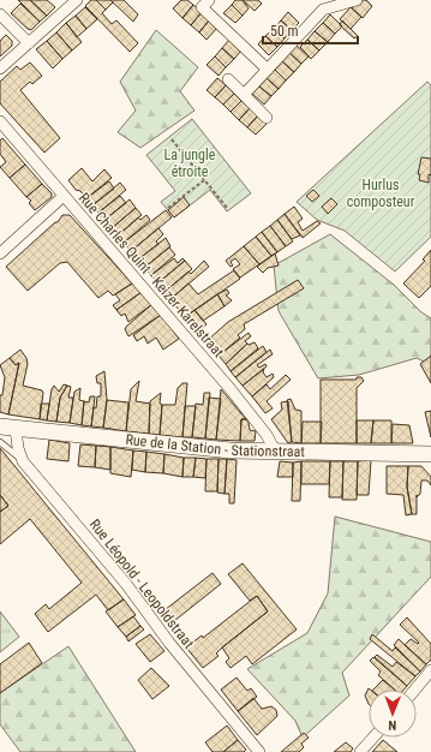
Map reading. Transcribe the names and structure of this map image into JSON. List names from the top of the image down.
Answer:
{
  "streets": {
    "street": ["Rue Charles Quint - Keizer Karelstraat", "Rue de la Station - Stationstraat", "Rue Léopold - Leopoldstraat"]
  },
  "crossings": [
    ["Rue Charles Quint - Keizer Karelstraat", "Rue de la Station - Stationstraat"],
    ["Rue de la Station - Stationstraat", "Rue Léopold - Leopoldstraat"]
  ],
  "parks": ["La jungle étroite", "Hurlus composteur"],
  "scale_bar": "50 m",
  "north": "bottom"
}
